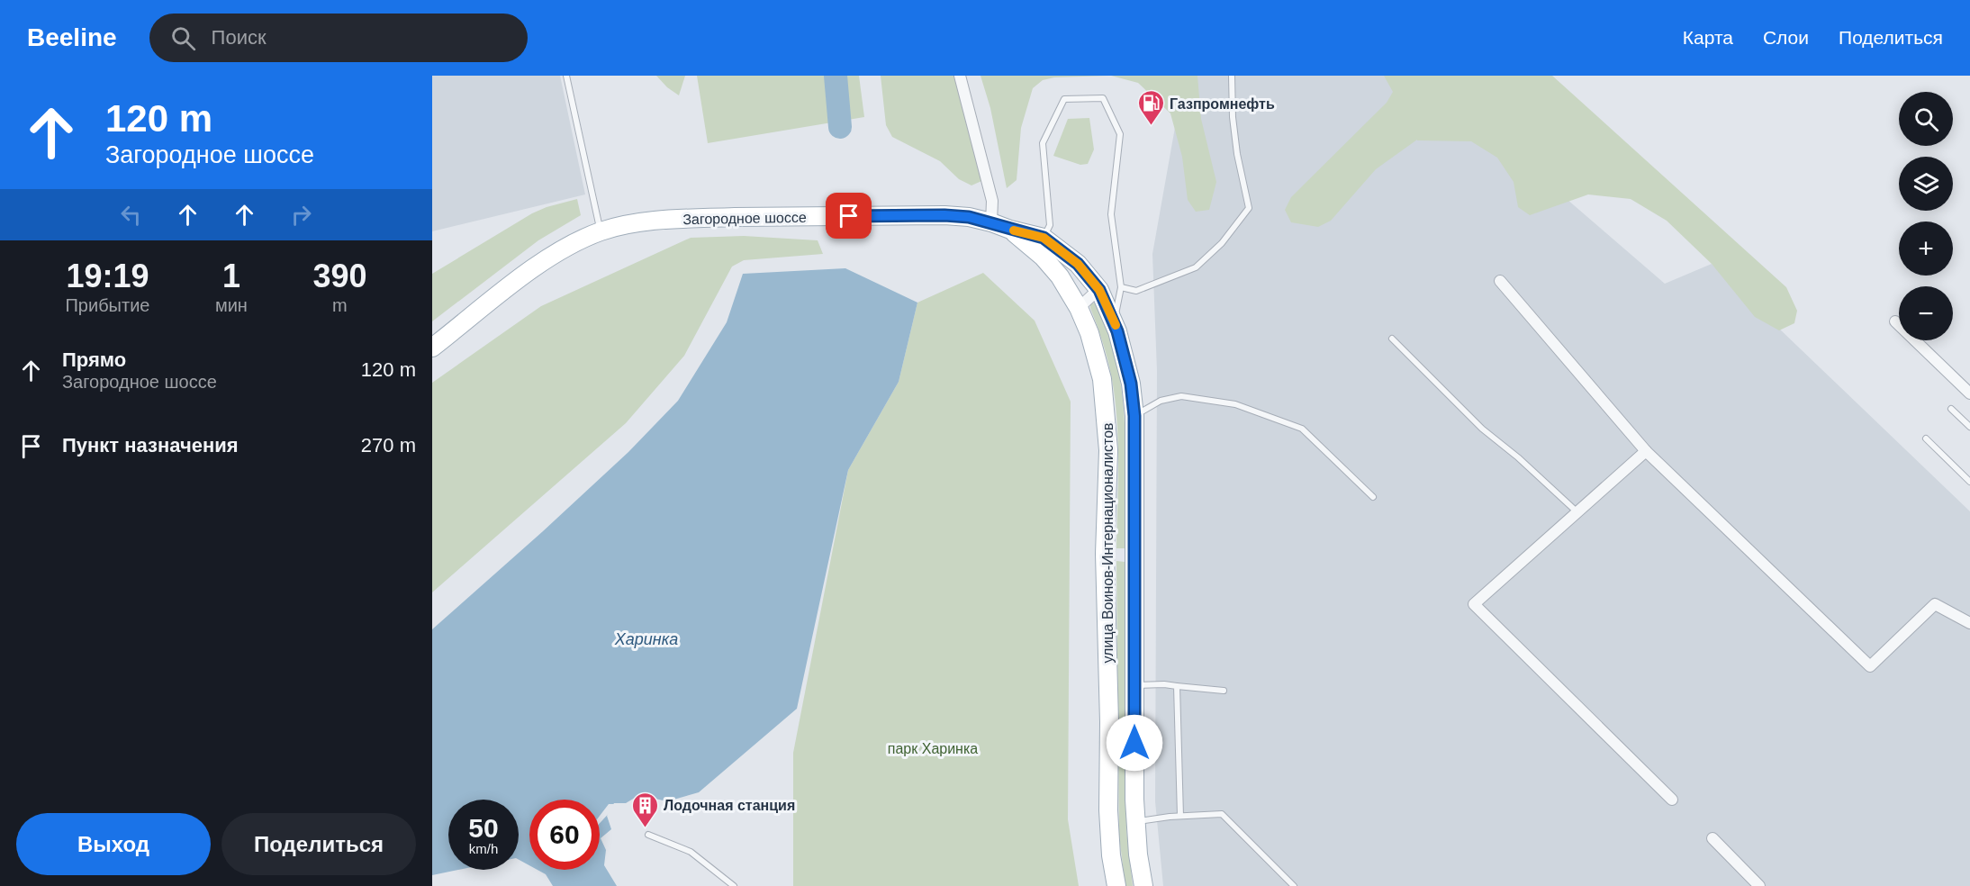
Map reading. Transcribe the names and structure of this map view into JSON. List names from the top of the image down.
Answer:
{
  "streets": {
    "main road": ["Загородное шоссе", "улица Воинов-Интернационалистов"]
  },
  "crossings": [
    ["Загородное шоссе", "улица Воинов-Интернационалистов"]
  ],
  "water": ["Харинка"],
  "parks": ["парк Харинка"],
  "places": {
    "fuel station": ["Газпромнефть"],
    "building": ["Лодочная станция"]
  },
  "page": {
    "header": "Beeline",
    "search": "Поиск",
    "nav": ["Карта", "Слои", "Поделиться"],
    "turn": ["120 m", "Загородное шоссе"],
    "map_buttons": ["+", "−"],
    "eta": [
      "19:19",
      "Прибытие",
      "1",
      "мин",
      "390",
      "m"
    ],
    "list": [
      {
        "name": "Прямо",
        "note": "Загородное шоссе",
        "value": "120 m"
      },
      {
        "name": "Пункт назначения",
        "value": "270 m"
      }
    ],
    "speed": "50 km/h",
    "limit": "60",
    "buttons": ["Выход", "Поделиться"]
  }
}
